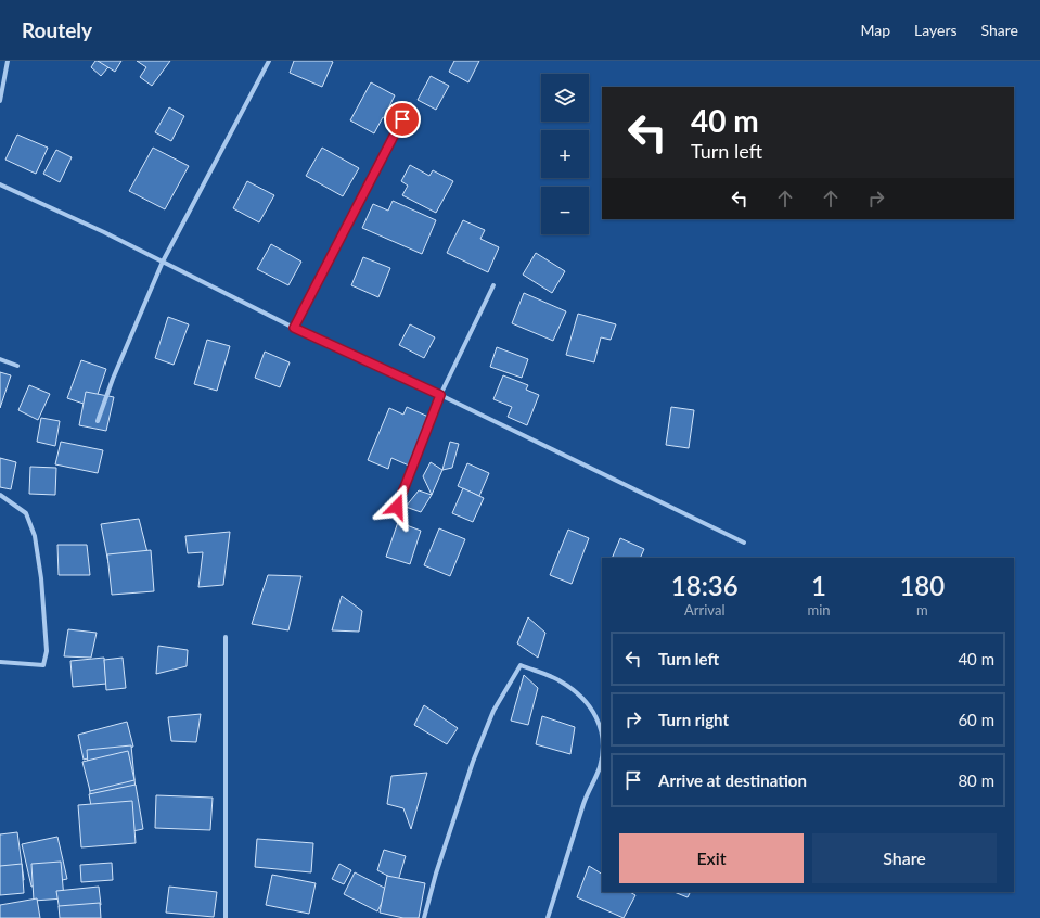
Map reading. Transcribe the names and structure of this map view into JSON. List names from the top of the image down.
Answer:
{
  "page": {
    "header": "Routely",
    "nav": ["Map", "Layers", "Share"],
    "map_buttons": ["+", "−"],
    "turn": ["40 m", "Turn left"],
    "eta": [
      "18:36",
      "Arrival",
      "1",
      "min",
      "180",
      "m"
    ],
    "list": [
      {
        "name": "Turn left",
        "value": "40 m"
      },
      {
        "name": "Turn right",
        "value": "60 m"
      },
      {
        "name": "Arrive at destination",
        "value": "80 m"
      }
    ],
    "buttons": ["Exit", "Share"]
  }
}
